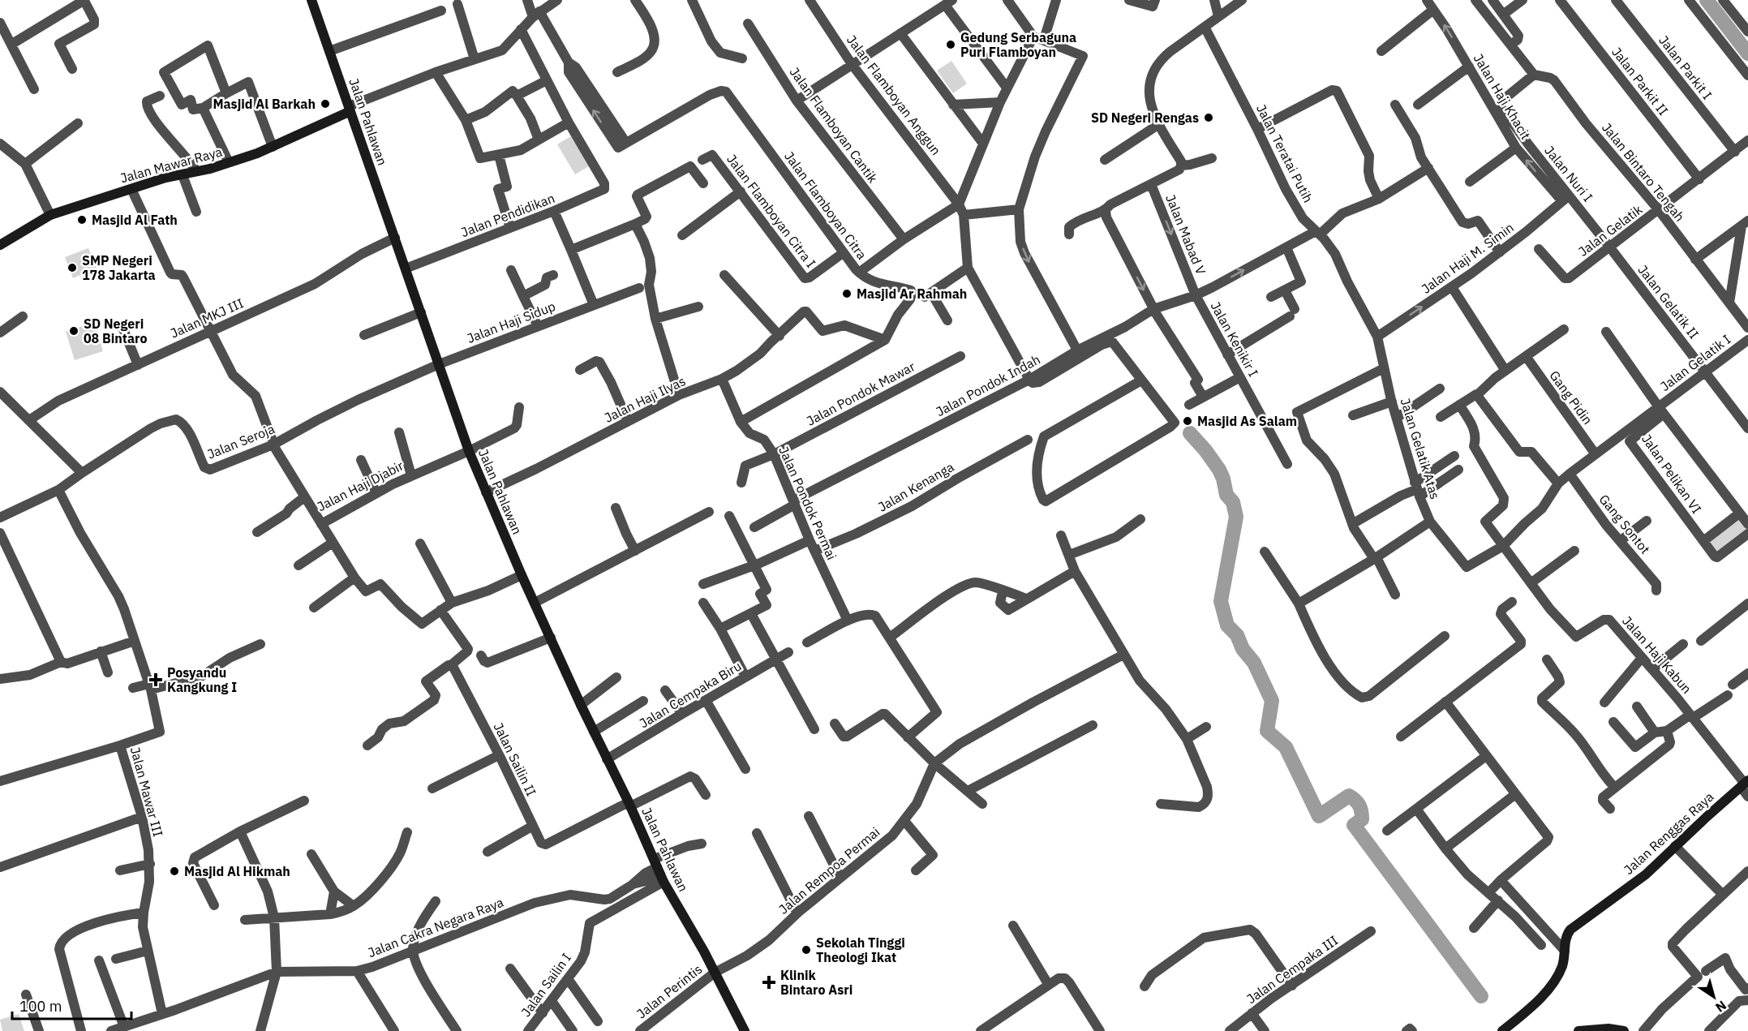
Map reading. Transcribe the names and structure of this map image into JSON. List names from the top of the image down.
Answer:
{
  "streets": {
    "main road": ["Jalan Pahlawan", "Jalan Mawar Raya", "Jalan Renggas Raya"],
    "street": [
      "Jalan Parkit I",
      "Jalan Parkit II",
      "Jalan Flamboyan Anggun",
      "Jalan Haji Khacit",
      "Jalan Flamboyan Cantik",
      "Jalan Teratai Putih",
      "Jalan Bintaro Tengah",
      "Jalan Nuri I",
      "Jalan Flamboyan Citra",
      "Jalan Flamboyan Citra I",
      "Jalan Pendidikan",
      "Jalan Gelatik",
      "Jalan Mabad V",
      "Jalan Haji M. Simin",
      "Jalan Gelatik II",
      "Jalan MKJ III",
      "Jalan Haji Sidup",
      "Jalan Kenikir I",
      "Jalan Gelatik I",
      "Jalan Pondok Indah",
      "Jalan Pondok Mawar",
      "Gang Pidin",
      "Jalan Haji Ilyas",
      "Jalan Seroja",
      "Jalan Gelatik Atas",
      "Jalan Pelikan VI",
      "Jalan Haji Djabir",
      "Jalan Kenanga",
      "Jalan Pondok Permai",
      "Gang Sontot",
      "Jalan Haji Kabun",
      "Jalan Cempaka Biru",
      "Jalan Sailin II",
      "Jalan Mawar III",
      "Jalan Rempoa Permai",
      "Jalan Cakra Negara Raya",
      "Jalan Cempaka III",
      "Jalan Sailin I",
      "Jalan Perintis"
    ]
  },
  "crossings": [
    ["Jalan Parkit I", "Jalan Gelatik"],
    ["Jalan Parkit II", "Jalan Gelatik"],
    ["Jalan Flamboyan Anggun", "Jalan Flamboyan Citra"],
    ["Jalan Haji Khacit", "Jalan Nuri I"],
    ["Jalan Haji Khacit", "Jalan Haji M. Simin"],
    ["Jalan Pahlawan", "Jalan Mawar Raya"],
    ["Jalan Pahlawan", "Jalan Pendidikan"],
    ["Jalan Pahlawan", "Jalan MKJ III"],
    ["Jalan Pahlawan", "Jalan Haji Sidup"],
    ["Jalan Pahlawan", "Jalan Haji Ilyas"],
    ["Jalan Pahlawan", "Jalan Seroja"],
    ["Jalan Pahlawan", "Jalan Haji Djabir"],
    ["Jalan Pahlawan", "Jalan Cempaka Biru"],
    ["Jalan Pahlawan", "Jalan Sailin II"],
    ["Jalan Pahlawan", "Jalan Rempoa Permai"],
    ["Jalan Pahlawan", "Jalan Cakra Negara Raya"],
    ["Jalan Pahlawan", "Jalan Sailin I"],
    ["Jalan Pahlawan", "Jalan Perintis"],
    ["Jalan Flamboyan Cantik", "Jalan Flamboyan Citra"],
    ["Jalan Teratai Putih", "Jalan Haji M. Simin"],
    ["Jalan Teratai Putih", "Jalan Kenikir I"],
    ["Jalan Teratai Putih", "Jalan Gelatik Atas"],
    ["Jalan Mawar Raya", "Jalan Haji Djabir"],
    ["Jalan Bintaro Tengah", "Jalan Nuri I"],
    ["Jalan Bintaro Tengah", "Jalan Gelatik"],
    ["Jalan Nuri I", "Jalan Gelatik"],
    ["Jalan Nuri I", "Jalan Haji M. Simin"],
    ["Jalan Nuri I", "Jalan Gelatik II"],
    ["Jalan Flamboyan Citra", "Jalan Flamboyan Citra I"],
    ["Jalan Gelatik", "Jalan Gelatik II"],
    ["Jalan Mabad V", "Jalan Kenikir I"],
    ["Jalan Haji M. Simin", "Jalan Gelatik Atas"],
    ["Jalan Gelatik II", "Jalan Gelatik I"],
    ["Jalan MKJ III", "Jalan Haji Djabir"],
    ["Jalan Haji Sidup", "Jalan Seroja"],
    ["Jalan Gelatik I", "Jalan Gelatik Atas"],
    ["Jalan Gelatik I", "Jalan Pelikan VI"],
    ["Jalan Pondok Indah", "Jalan Pondok Permai"],
    ["Jalan Pondok Mawar", "Jalan Pondok Permai"],
    ["Gang Pidin", "Jalan Gelatik Atas"],
    ["Jalan Haji Ilyas", "Jalan Pondok Permai"],
    ["Jalan Seroja", "Jalan Haji Djabir"],
    ["Jalan Gelatik Atas", "Jalan Pelikan VI"],
    ["Jalan Gelatik Atas", "Gang Sontot"],
    ["Jalan Gelatik Atas", "Jalan Haji Kabun"],
    ["Jalan Kenanga", "Jalan Pondok Permai"],
    ["Jalan Haji Kabun", "Jalan Renggas Raya"],
    ["Jalan Mawar III", "Jalan Cakra Negara Raya"],
    ["Jalan Rempoa Permai", "Jalan Perintis"],
    ["Jalan Cakra Negara Raya", "Jalan Sailin I"]
  ],
  "one_way": ["Jalan Haji M. Simin"],
  "places": {
    "other": [
      "Gedung Serbaguna Puri Flamboyan",
      "Masjid Al Barkah",
      "SD Negeri Rengas",
      "Masjid Al Fath",
      "SMP Negeri 178 Jakarta",
      "Masjid Ar Rahmah",
      "SD Negeri 08 Bintaro",
      "Masjid As Salam",
      "Masjid Al Hikmah",
      "Sekolah Tinggi Theologi Ikat"
    ],
    "health": ["Posyandu Kangkung I", "Klinik Bintaro Asri"]
  },
  "scale_bar": "100 m",
  "north": "bottom right"
}
